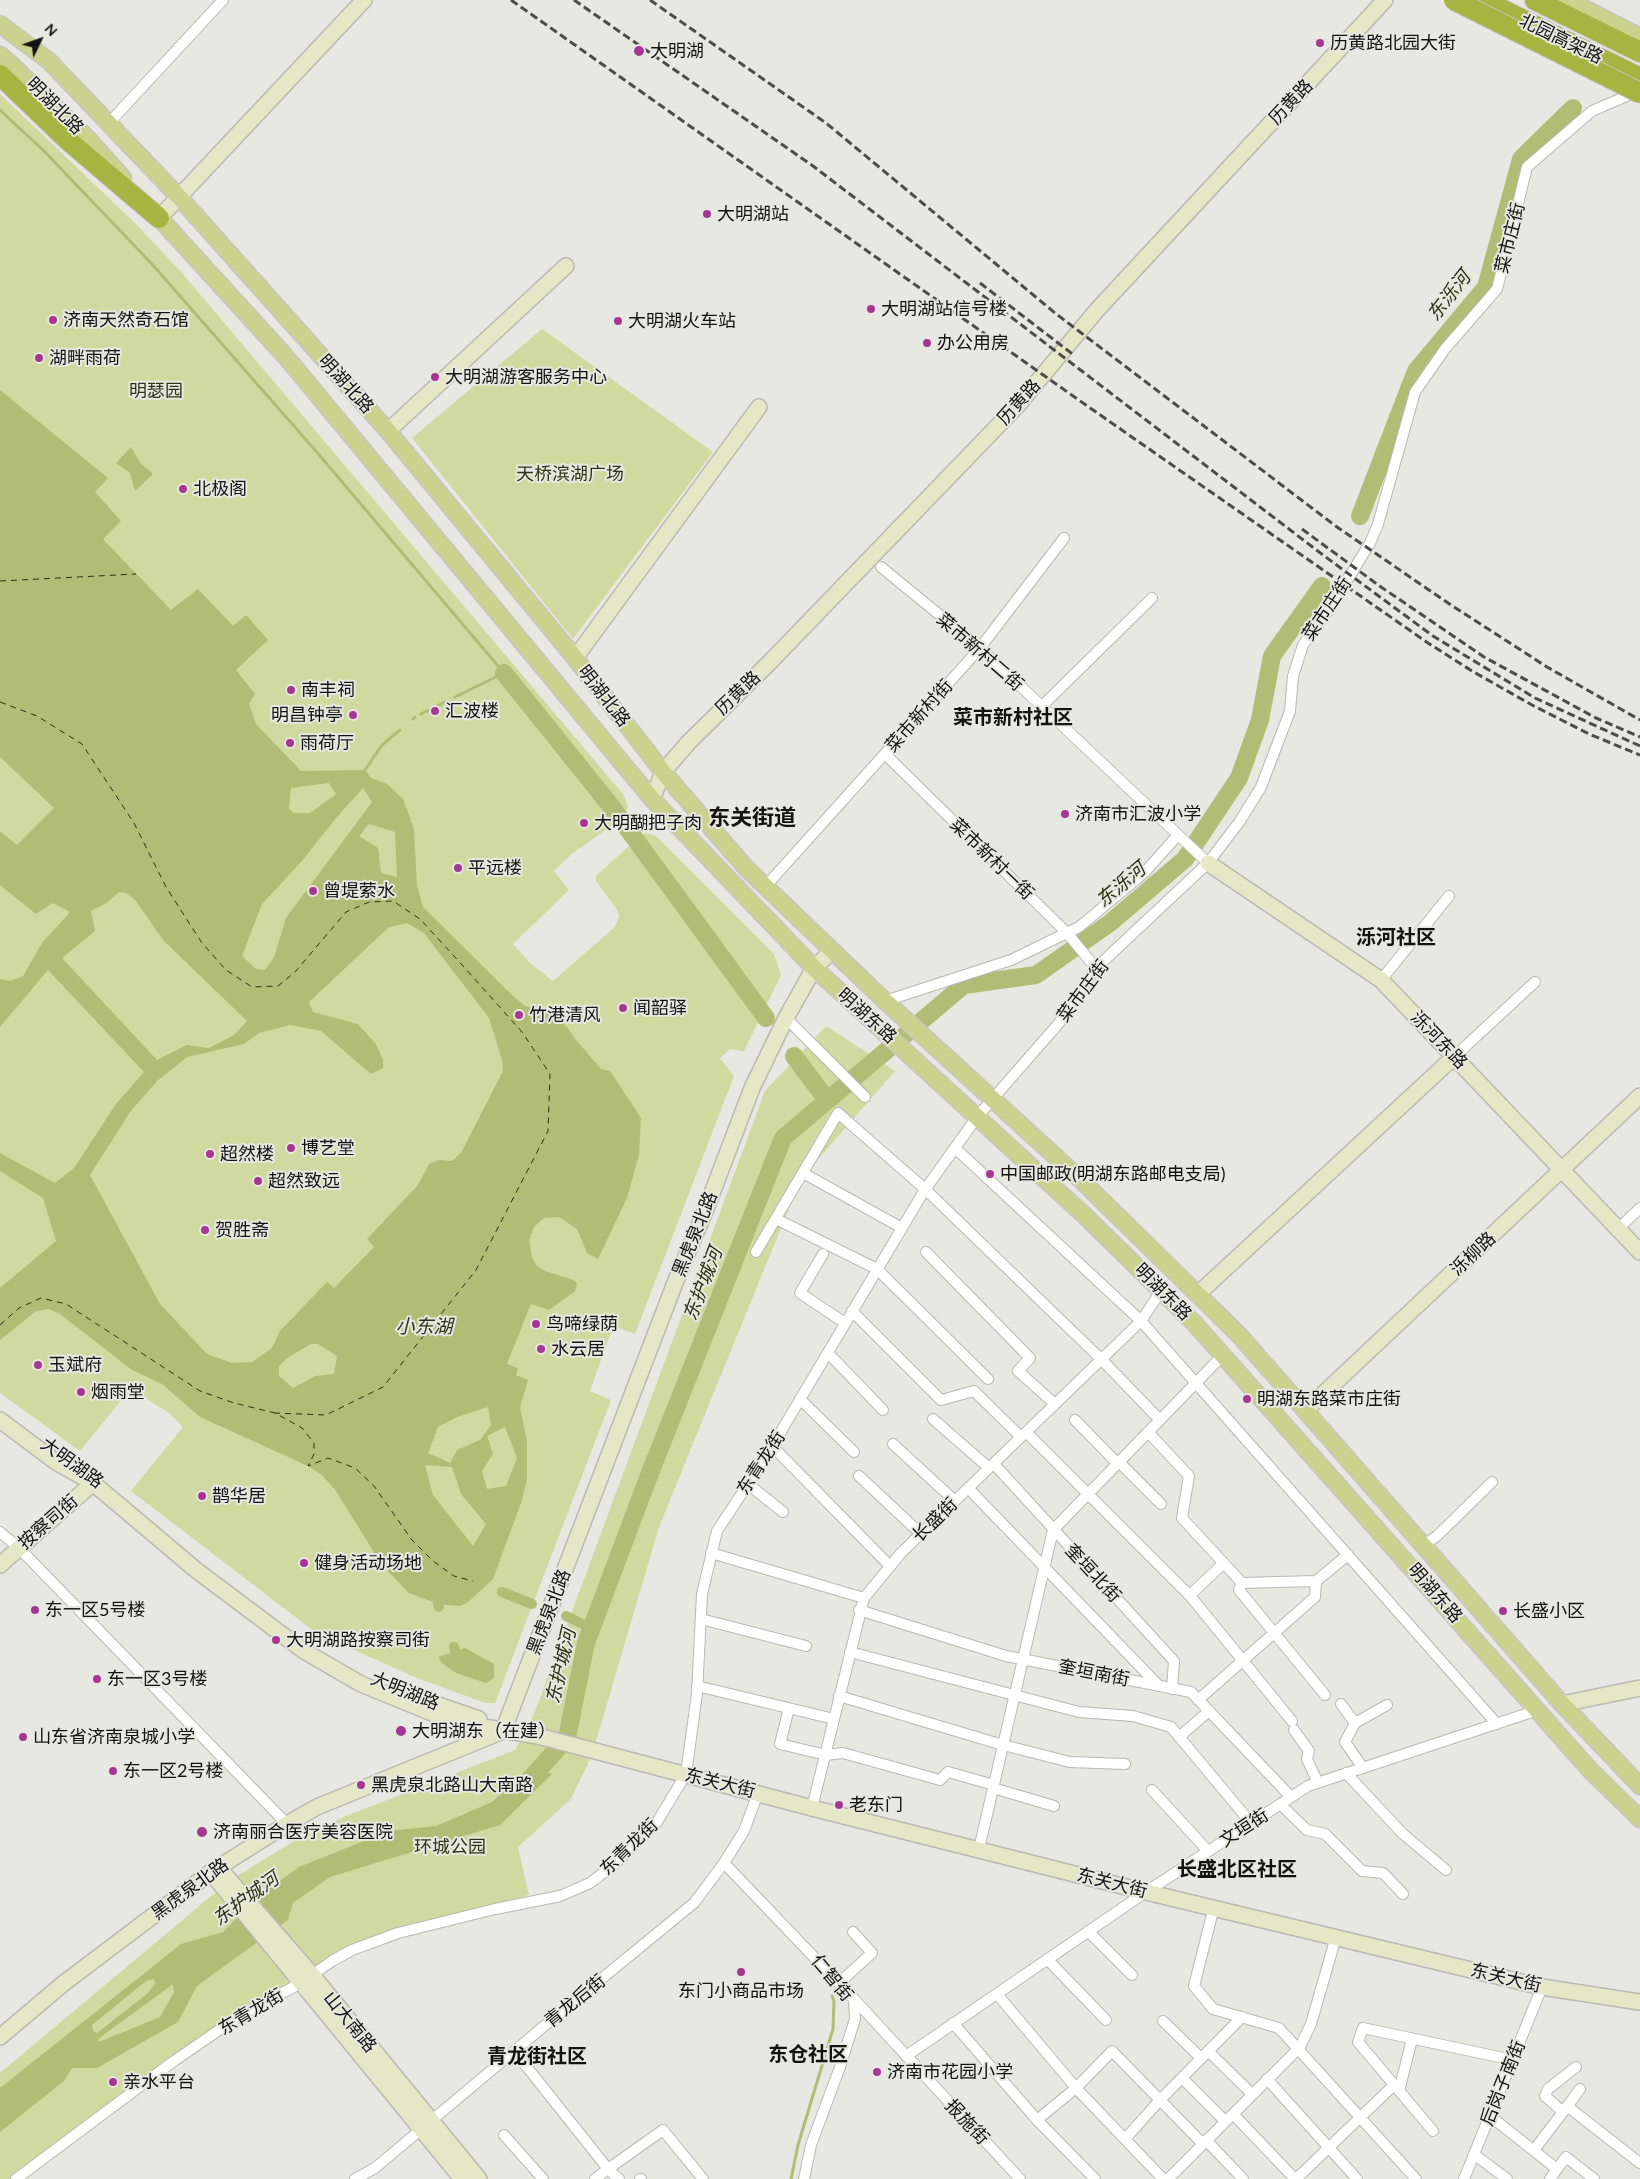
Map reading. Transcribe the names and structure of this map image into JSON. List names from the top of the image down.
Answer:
{
  "streets": {
    "highway": ["北园高架路"],
    "main road": [
      "历黄路",
      "明湖北路",
      "明湖东路",
      "泺河东路",
      "黑虎泉北路",
      "泺柳路",
      "大明湖路",
      "按察司街",
      "东关大街",
      "山大南路"
    ],
    "street": [
      "菜市庄街",
      "菜市新村二街",
      "菜市新村街",
      "菜市新村一街",
      "东青龙街",
      "长盛街",
      "奎垣北街",
      "奎垣南街",
      "文垣街",
      "仁智街",
      "青龙后街",
      "后岗子南街",
      "报施街"
    ]
  },
  "crossings": [
    ["历黄路", "明湖北路"],
    ["历黄路", "明湖东路"],
    ["明湖北路", "明湖东路"],
    ["菜市庄街", "菜市新村二街"],
    ["菜市庄街", "菜市新村一街"],
    ["菜市庄街", "明湖东路"],
    ["菜市庄街", "泺河东路"],
    ["菜市庄街", "东青龙街"],
    ["菜市新村二街", "菜市新村街"],
    ["菜市新村二街", "泺河东路"],
    ["菜市新村街", "菜市新村一街"],
    ["菜市新村街", "明湖东路"],
    ["明湖东路", "黑虎泉北路"],
    ["明湖东路", "泺柳路"],
    ["明湖东路", "东青龙街"],
    ["明湖东路", "长盛街"],
    ["明湖东路", "文垣街"],
    ["泺河东路", "泺柳路"],
    ["黑虎泉北路", "大明湖路"],
    ["黑虎泉北路", "东关大街"],
    ["黑虎泉北路", "山大南路"],
    ["大明湖路", "按察司街"],
    ["大明湖路", "东关大街"],
    ["东青龙街", "东关大街"],
    ["东青龙街", "山大南路"],
    ["长盛街", "奎垣北街"],
    ["长盛街", "奎垣南街"],
    ["长盛街", "东关大街"],
    ["奎垣北街", "奎垣南街"],
    ["奎垣南街", "文垣街"],
    ["东关大街", "文垣街"],
    ["东关大街", "青龙后街"],
    ["东关大街", "后岗子南街"],
    ["文垣街", "报施街"],
    ["仁智街", "青龙后街"],
    ["仁智街", "报施街"],
    ["青龙后街", "山大南路"]
  ],
  "districts": [
    "菜市新村社区",
    "东关街道",
    "泺河社区",
    "长盛北区社区",
    "东仓社区",
    "青龙街社区"
  ],
  "water": ["东泺河", "东护城河", "小东湖"],
  "parks": ["明瑟园", "天桥滨湖广场", "环城公园"],
  "places": [
    "历黄路北园大街",
    "大明湖",
    "大明湖站",
    "大明湖站信号楼",
    "济南天然奇石馆",
    "大明湖火车站",
    "办公用房",
    "湖畔雨荷",
    "大明湖游客服务中心",
    "北极阁",
    "南丰祠",
    "汇波楼",
    "明昌钟亭",
    "雨荷厅",
    "济南市汇波小学",
    "大明醐把子肉",
    "平远楼",
    "曾堤萦水",
    "闻韶驿",
    "竹港清风",
    "博艺堂",
    "超然楼",
    "中国邮政(明湖东路邮电支局)",
    "超然致远",
    "贺胜斋",
    "鸟啼绿荫",
    "水云居",
    "玉斌府",
    "烟雨堂",
    "明湖东路菜市庄街",
    "鹊华居",
    "健身活动场地",
    "东一区5号楼",
    "长盛小区",
    "大明湖路按察司街",
    "东一区3号楼",
    "大明湖东（在建）",
    "山东省济南泉城小学",
    "东一区2号楼",
    "黑虎泉北路山大南路",
    "老东门",
    "济南丽合医疗美容医院",
    "东门小商品市场",
    "济南市花园小学",
    "亲水平台"
  ],
  "north": "top right"
}
